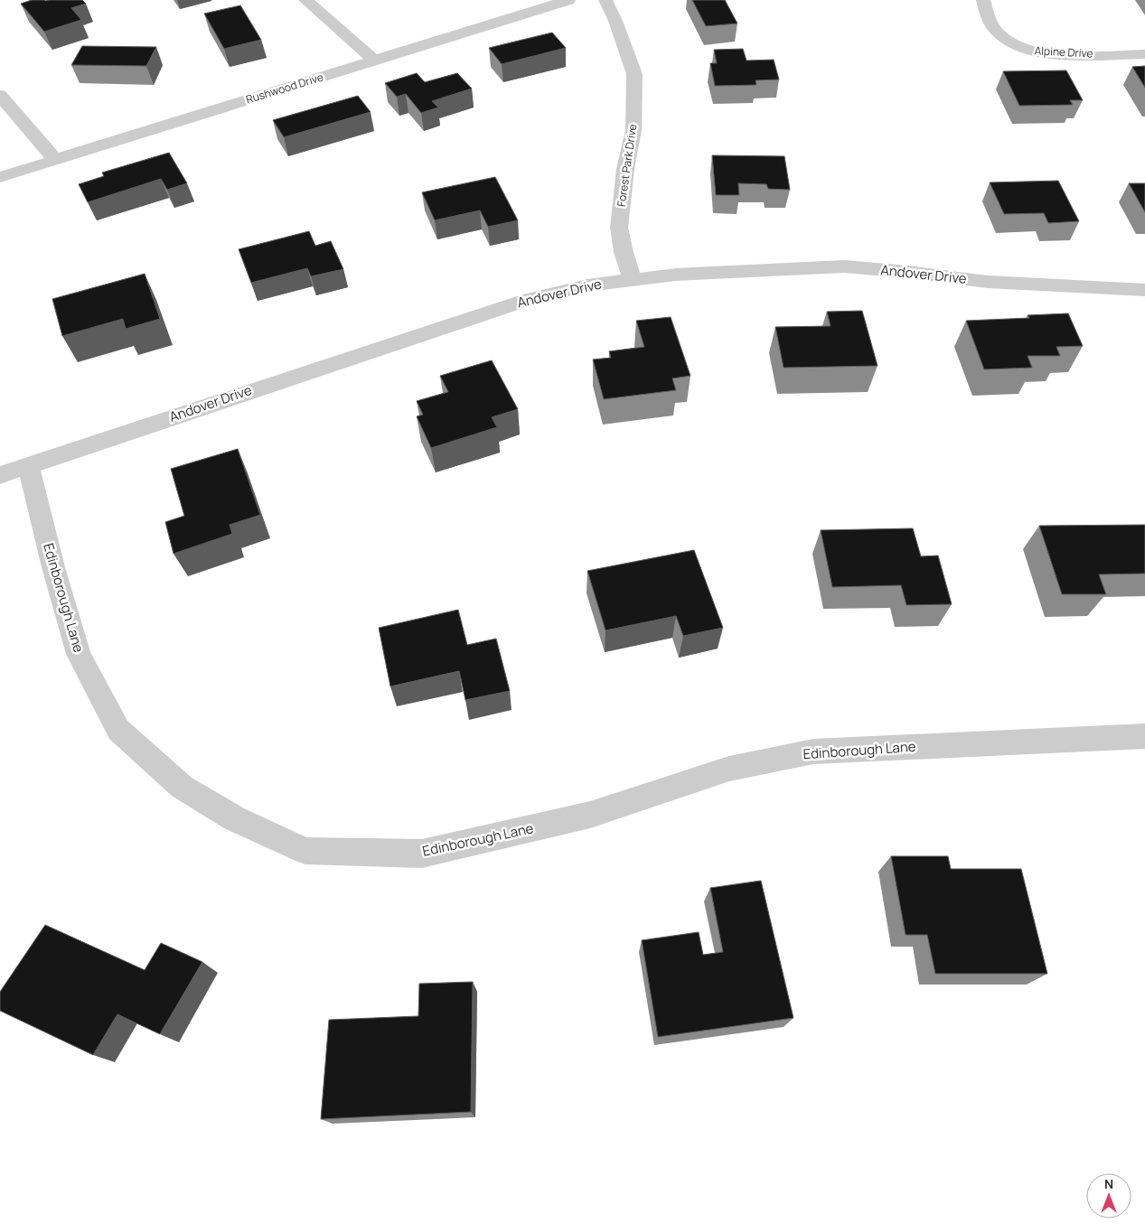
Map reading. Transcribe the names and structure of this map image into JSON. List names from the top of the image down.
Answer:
{
  "streets": {
    "street": [
      "Alpine Drive",
      "Rushwood Drive",
      "Forest Park Drive",
      "Andover Drive",
      "Edinborough Lane"
    ]
  },
  "crossings": [
    ["Forest Park Drive", "Andover Drive"],
    ["Andover Drive", "Edinborough Lane"]
  ],
  "north": "top"
}
